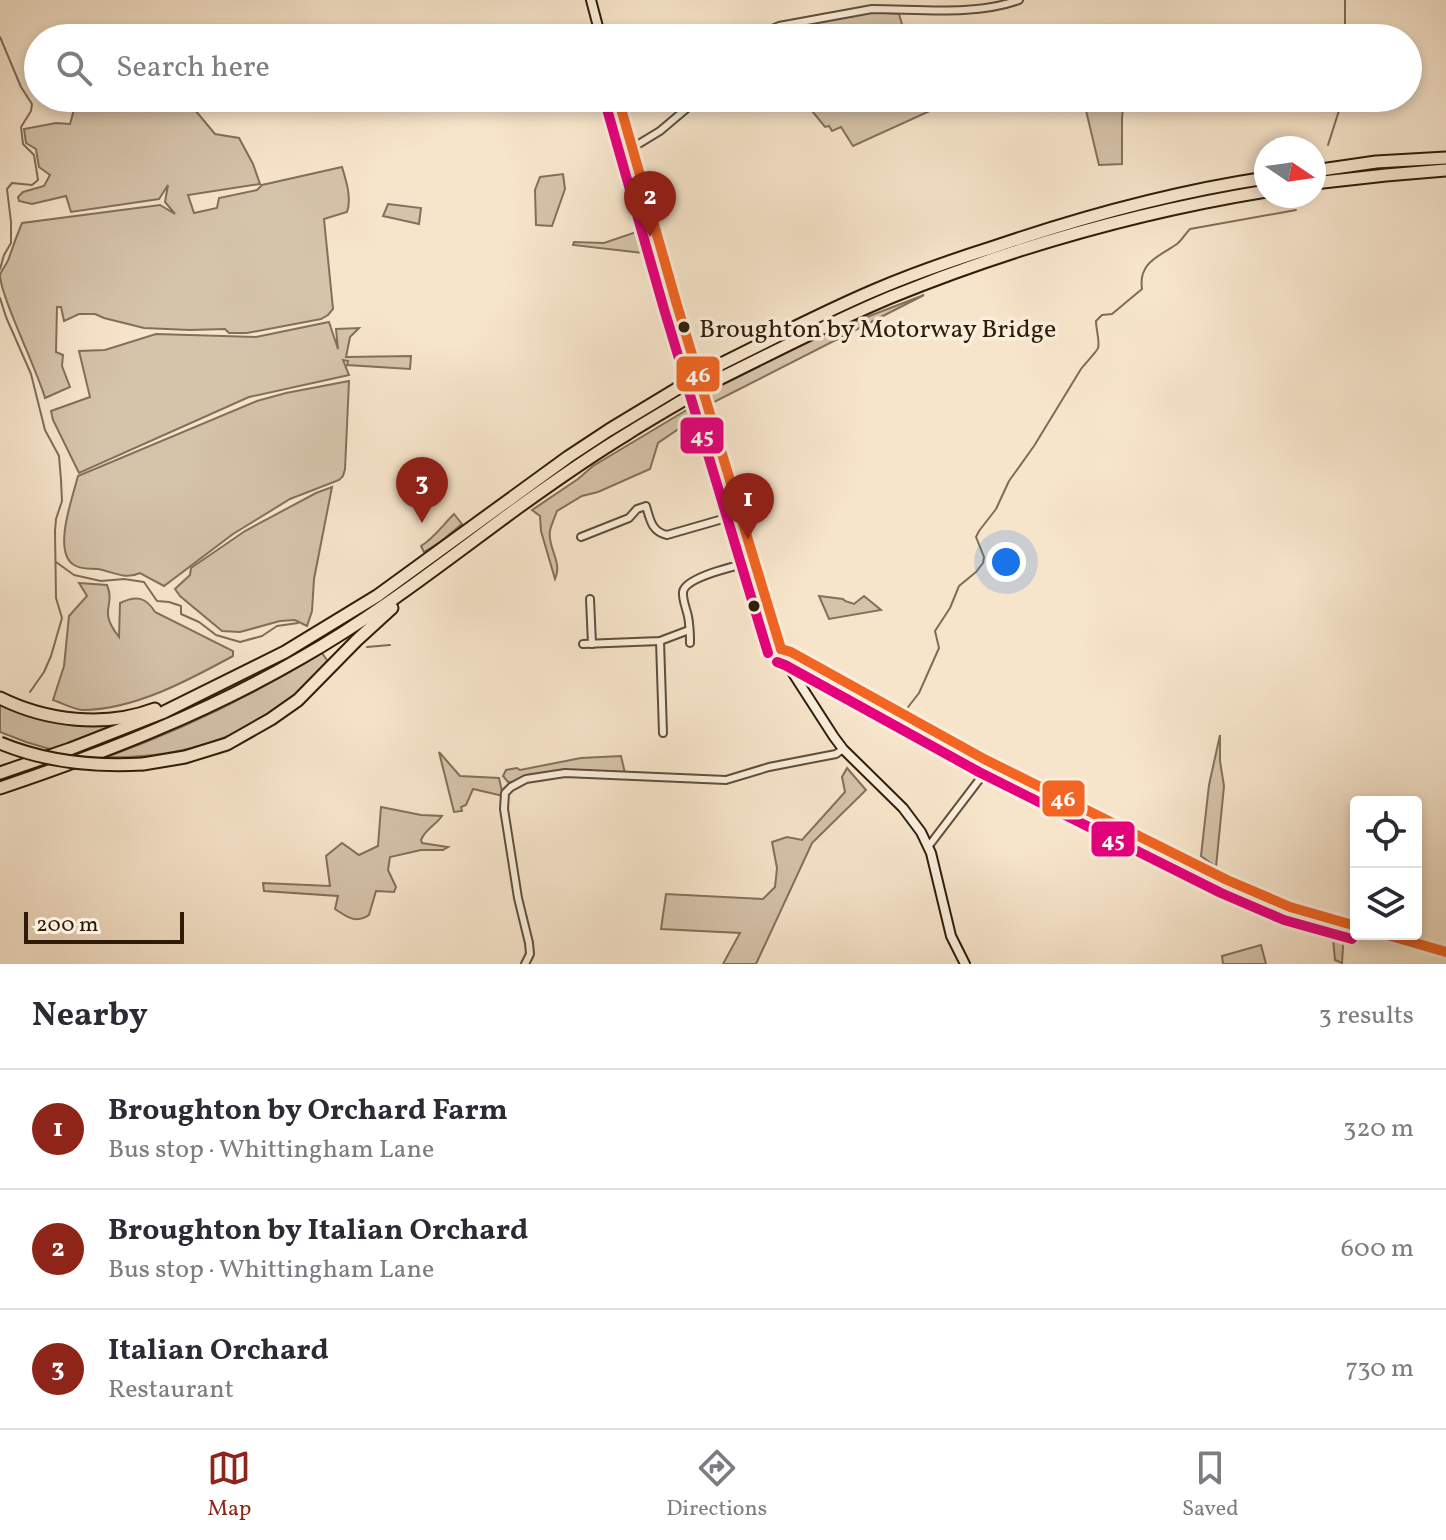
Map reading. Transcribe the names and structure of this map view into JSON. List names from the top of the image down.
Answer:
{
  "places": ["Broughton by Motorway Bridge"],
  "lines": ["transit line 46", "transit line 45"],
  "scale_bar": "200 m",
  "north": "right",
  "page": {
    "search": "Search here",
    "pins": ["2", "3", "1"],
    "scale": "200 m",
    "heading": ["Nearby", "3 results"],
    "list": [
      {
        "mark": "1",
        "name": "Broughton by Orchard Farm",
        "note": "Bus stop · Whittingham Lane",
        "value": "320 m"
      },
      {
        "mark": "2",
        "name": "Broughton by Italian Orchard",
        "note": "Bus stop · Whittingham Lane",
        "value": "600 m"
      },
      {
        "mark": "3",
        "name": "Italian Orchard",
        "note": "Restaurant",
        "value": "730 m"
      }
    ],
    "nav": ["Map", "Directions", "Saved"]
  }
}
